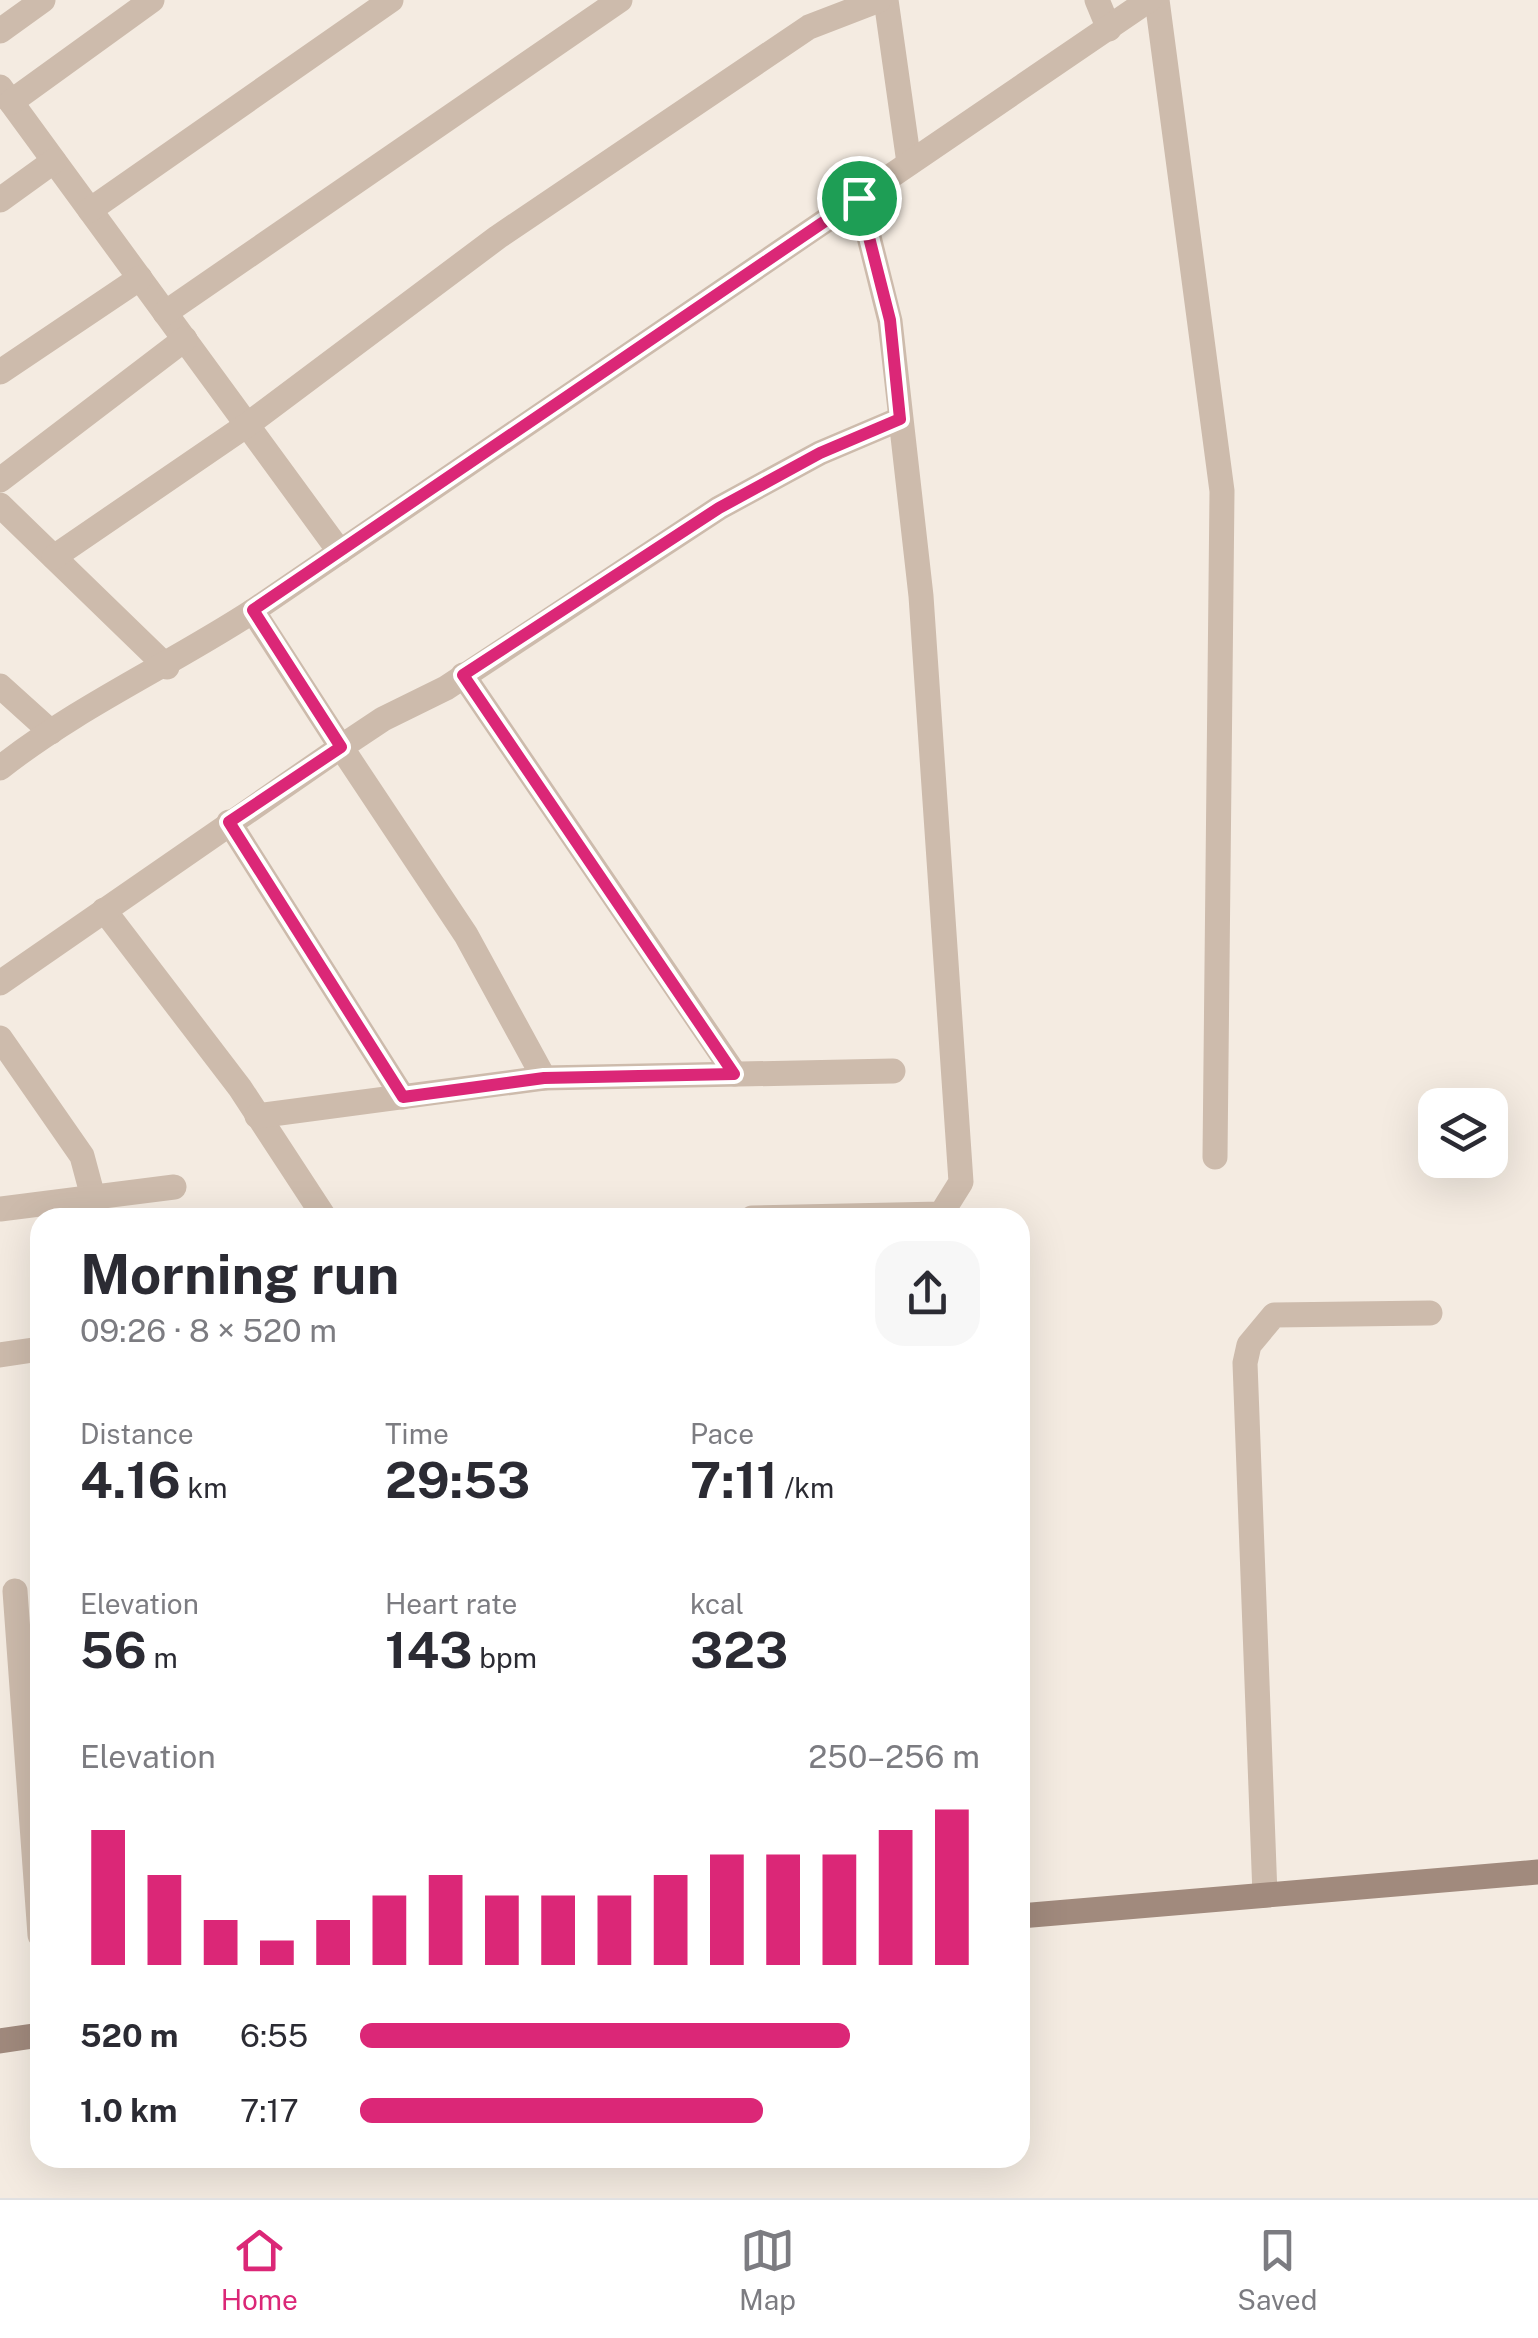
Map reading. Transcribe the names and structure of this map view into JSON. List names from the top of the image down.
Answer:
{
  "page": {
    "heading": ["Morning run", "09:26 · 8 × 520 m"],
    "stats": [
      ["Distance", "4.16 km"],
      ["Time", "29:53"],
      ["Pace", "7:11 /km"],
      ["Elevation", "56 m"],
      ["Heart rate", "143 bpm"],
      ["kcal", "323"]
    ],
    "chart": ["Elevation", "250–256 m"],
    "list": [
      {
        "name": "520 m",
        "note": "6:55"
      },
      {
        "name": "1.0 km",
        "note": "7:17"
      }
    ],
    "tabs": ["Home", "Map", "Saved"]
  }
}
